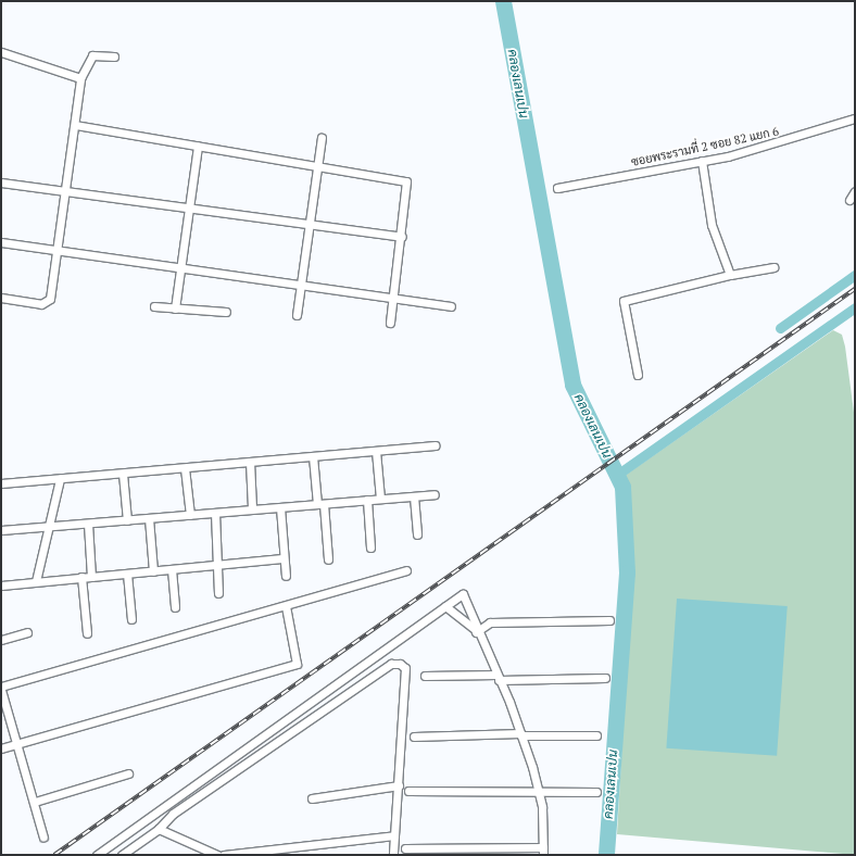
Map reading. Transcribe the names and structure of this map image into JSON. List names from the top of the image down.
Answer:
{
  "streets": {
    "street": ["ซอยพระรามที่ 2 ซอย 82 แยก 6"]
  },
  "water": ["คลองเลนเปน"]
}
